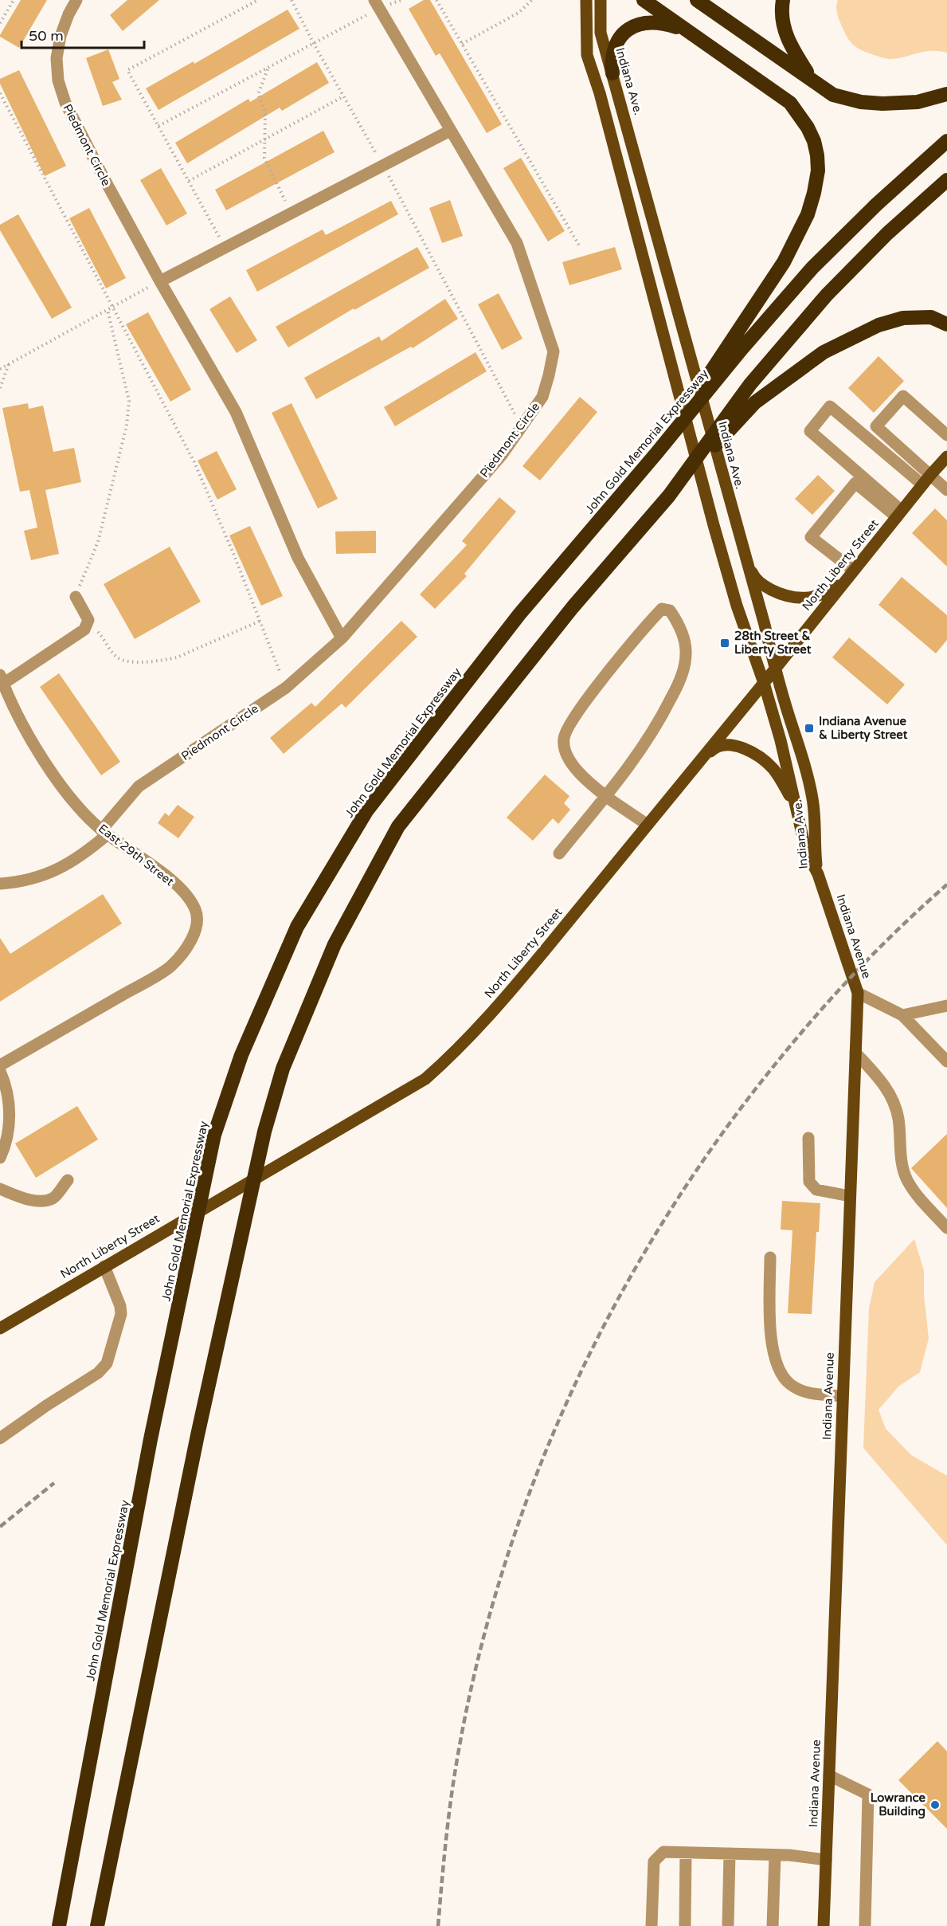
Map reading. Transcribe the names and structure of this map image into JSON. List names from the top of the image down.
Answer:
{
  "streets": {
    "highway": ["John Gold Memorial Expressway"],
    "main road": ["Indiana Ave.", "North Liberty Street", "Indiana Avenue"],
    "street": ["Piedmont Circle", "East 29th Street"]
  },
  "crossings": [
    ["Indiana Ave.", "North Liberty Street"],
    ["Indiana Ave.", "Indiana Avenue"],
    ["Piedmont Circle", "East 29th Street"]
  ],
  "places": {
    "transit": ["28th Street & Liberty Street", "Indiana Avenue & Liberty Street"],
    "other": ["Lowrance Building"]
  },
  "scale_bar": "50 m"
}
